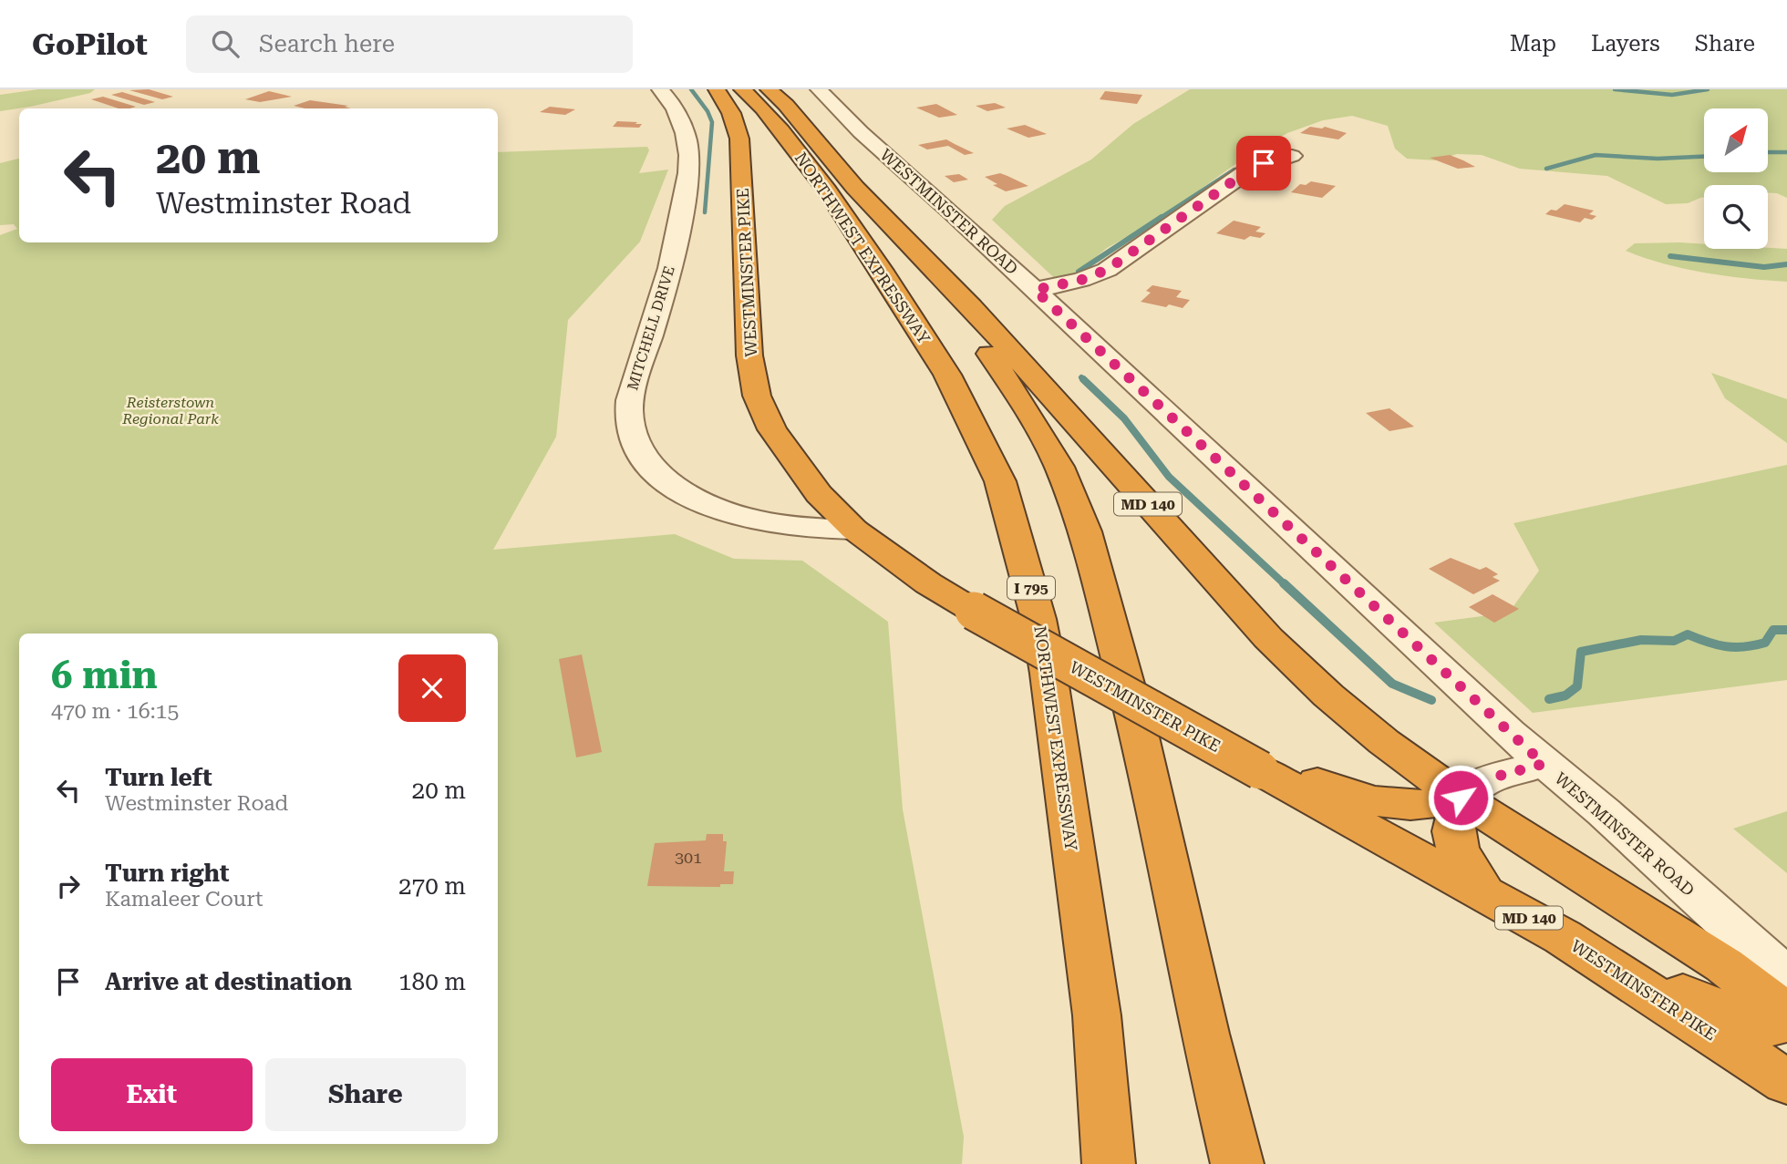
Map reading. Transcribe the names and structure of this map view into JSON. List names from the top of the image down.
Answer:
{
  "streets": {
    "highway": [
      "NORTHWEST EXPRESSWAY",
      "WESTMINSTER PIKE",
      "MD 140",
      "I 795"
    ],
    "street": ["WESTMINSTER ROAD", "MITCHELL DRIVE"]
  },
  "crossings": [
    ["NORTHWEST EXPRESSWAY", "MD 140"],
    ["WESTMINSTER PIKE", "MITCHELL DRIVE"]
  ],
  "parks": ["Reisterstown Regional Park"],
  "house_numbers": ["301"],
  "north": "top right",
  "page": {
    "header": "GoPilot",
    "search": "Search here",
    "nav": ["Map", "Layers", "Share"],
    "turn": ["20 m", "Westminster Road"],
    "heading": ["6 min", "470 m · 16:15"],
    "list": [
      {
        "name": "Turn left",
        "note": "Westminster Road",
        "value": "20 m"
      },
      {
        "name": "Turn right",
        "note": "Kamaleer Court",
        "value": "270 m"
      },
      {
        "name": "Arrive at destination",
        "value": "180 m"
      }
    ],
    "buttons": ["Exit", "Share"]
  }
}
